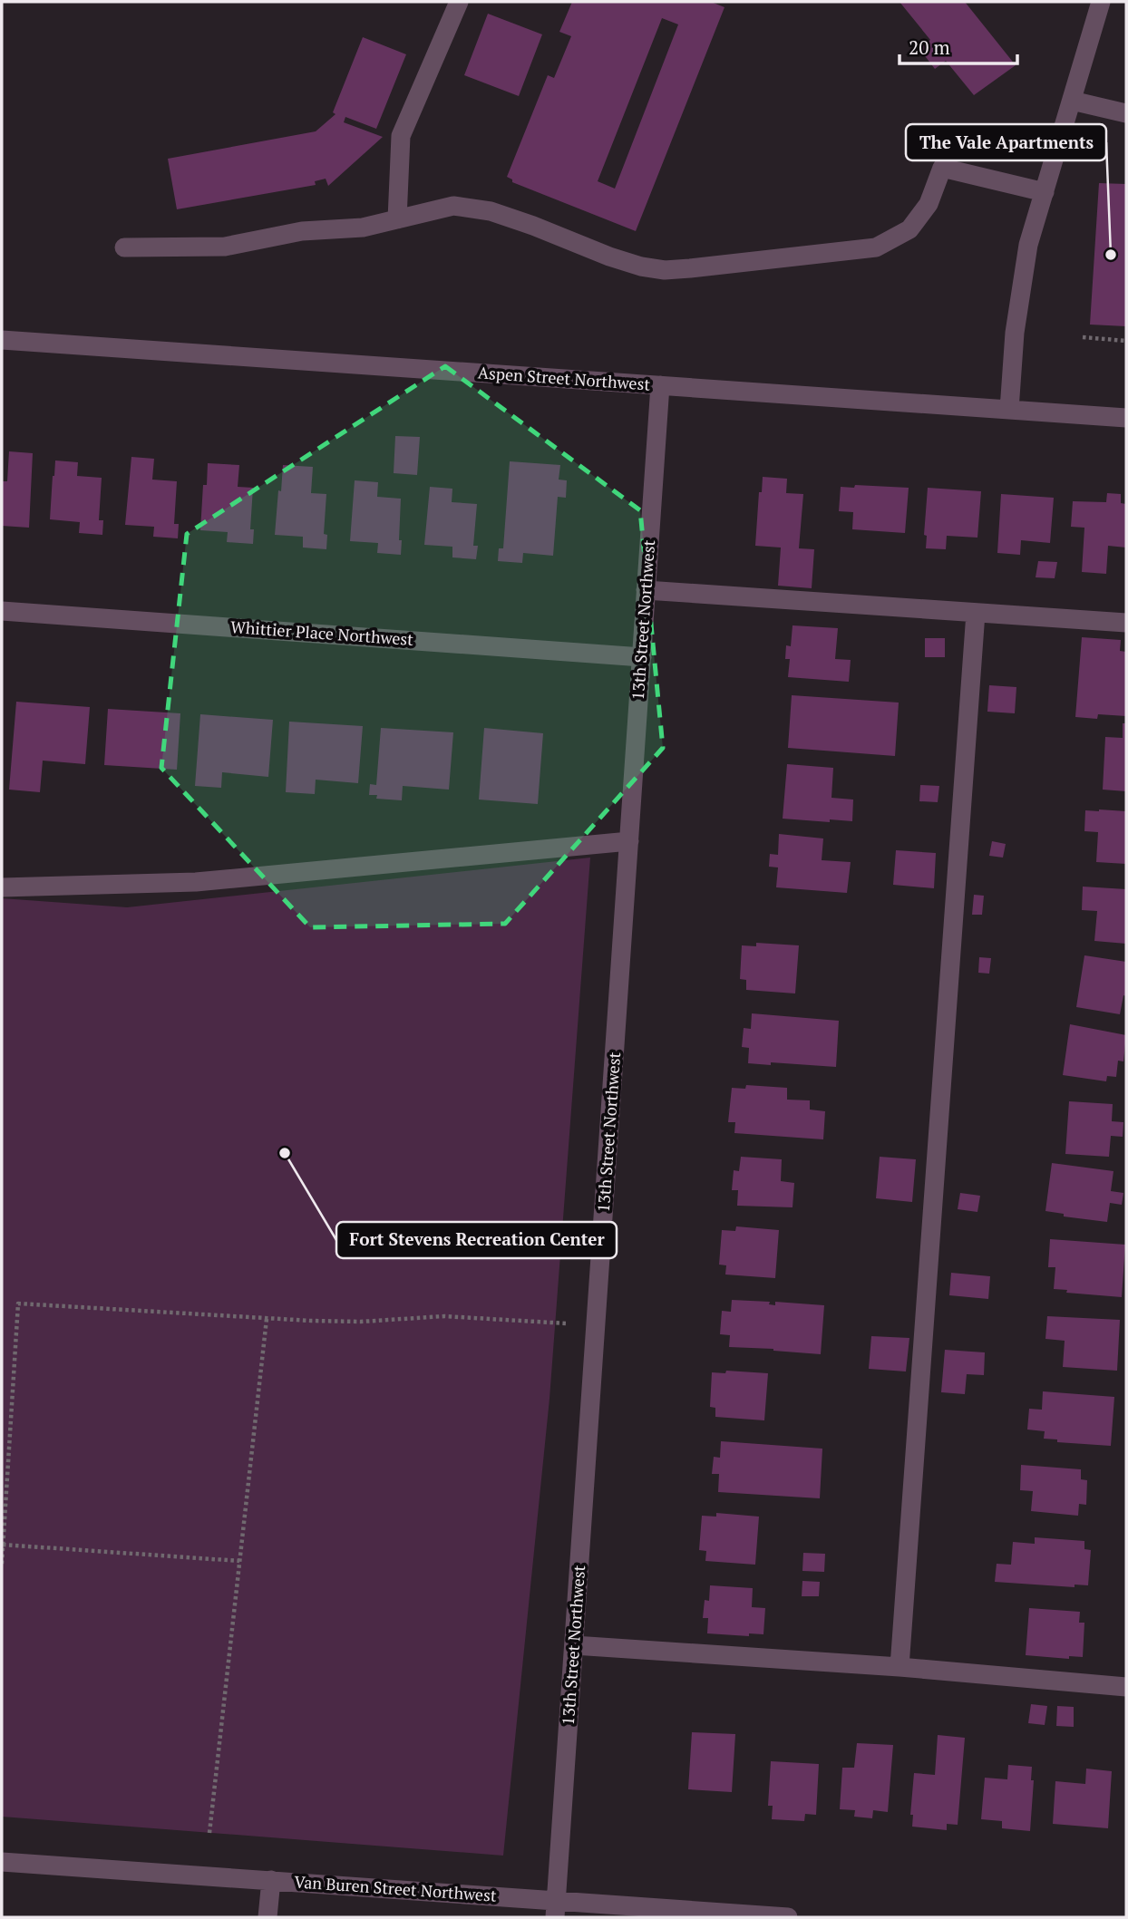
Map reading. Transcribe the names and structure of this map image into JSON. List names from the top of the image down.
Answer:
{
  "streets": {
    "street": [
      "Aspen Street Northwest",
      "13th Street Northwest",
      "Whittier Place Northwest",
      "Van Buren Street Northwest"
    ]
  },
  "crossings": [
    ["Aspen Street Northwest", "13th Street Northwest"],
    ["13th Street Northwest", "Whittier Place Northwest"],
    ["13th Street Northwest", "Van Buren Street Northwest"]
  ],
  "places": ["The Vale Apartments", "Fort Stevens Recreation Center"],
  "scale_bar": "20 m"
}
